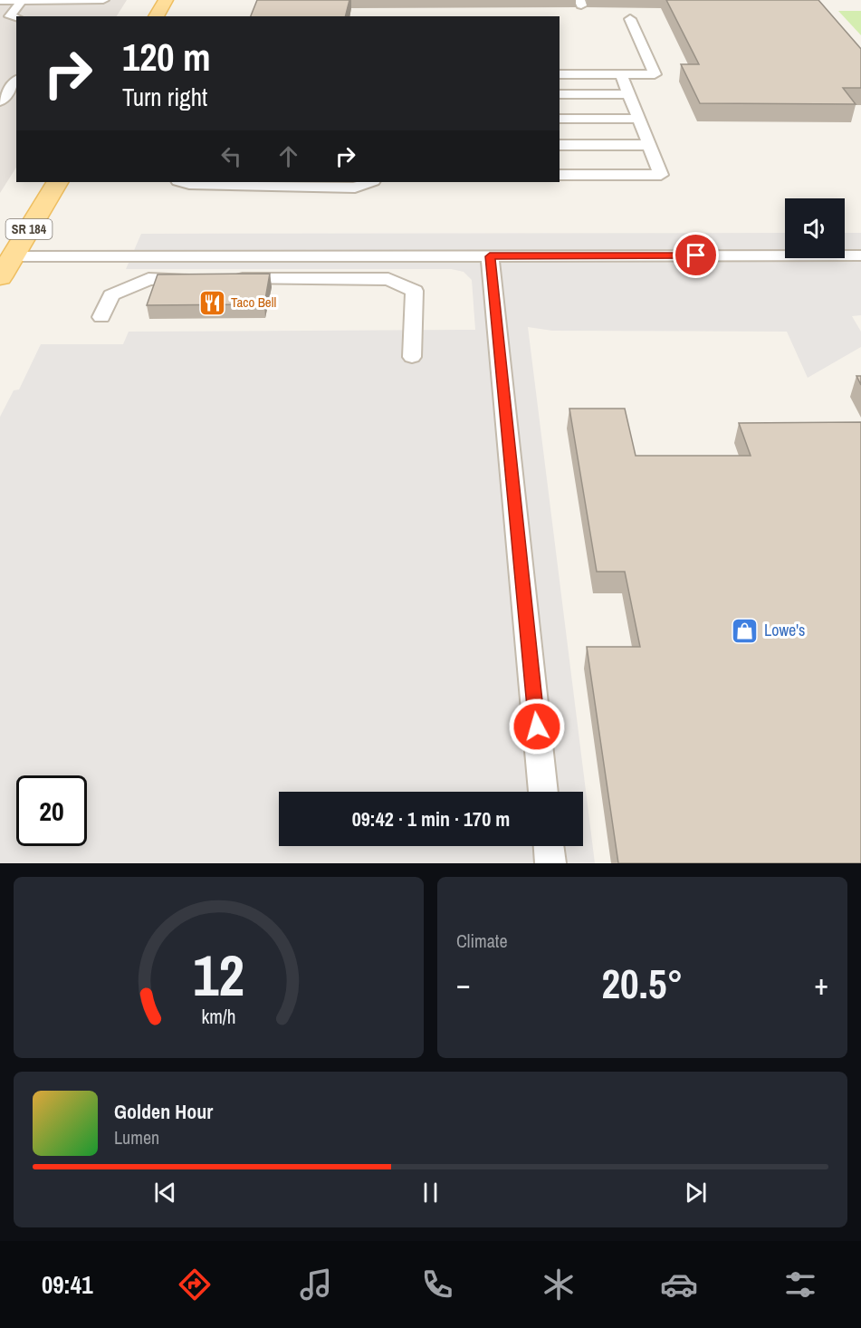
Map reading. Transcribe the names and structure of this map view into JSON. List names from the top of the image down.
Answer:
{
  "streets": {
    "main road": ["SR 184"]
  },
  "places": {
    "restaurant": ["Taco Bell"],
    "shop": ["Lowe's"]
  },
  "page": {
    "turn": ["120 m", "Turn right"],
    "limit": "20",
    "trip": "09:42 · 1 min · 170 m",
    "tile": "Climate",
    "heat": ["−", "20.5°", "+"],
    "song": ["Golden Hour", "Lumen"],
    "tabs": "09:41",
    "gauge": ["12", "km/h"]
  }
}
